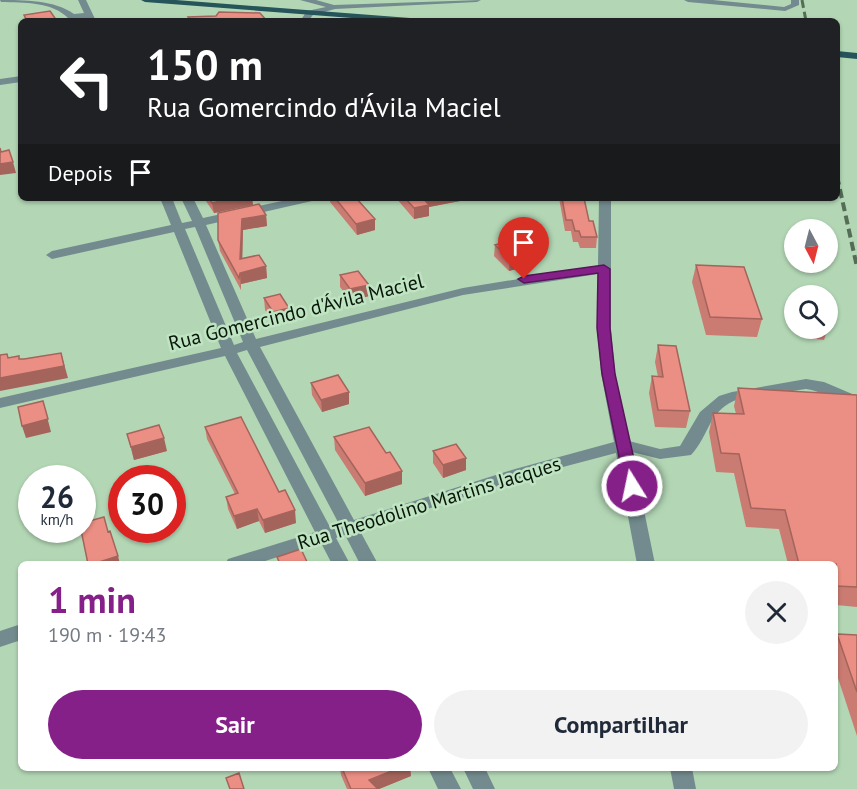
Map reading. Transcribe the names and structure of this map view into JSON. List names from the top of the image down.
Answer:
{
  "streets": {
    "street": ["Rua Gomercindo d'Ávila Maciel", "Rua Theodolino Martins Jacques"]
  },
  "north": "bottom",
  "page": {
    "turn": ["150 m", "Rua Gomercindo d'Ávila Maciel"],
    "then": "Depois",
    "speed": "26 km/h",
    "limit": "30",
    "heading": ["1 min", "190 m · 19:43"],
    "buttons": ["Sair", "Compartilhar"]
  }
}
